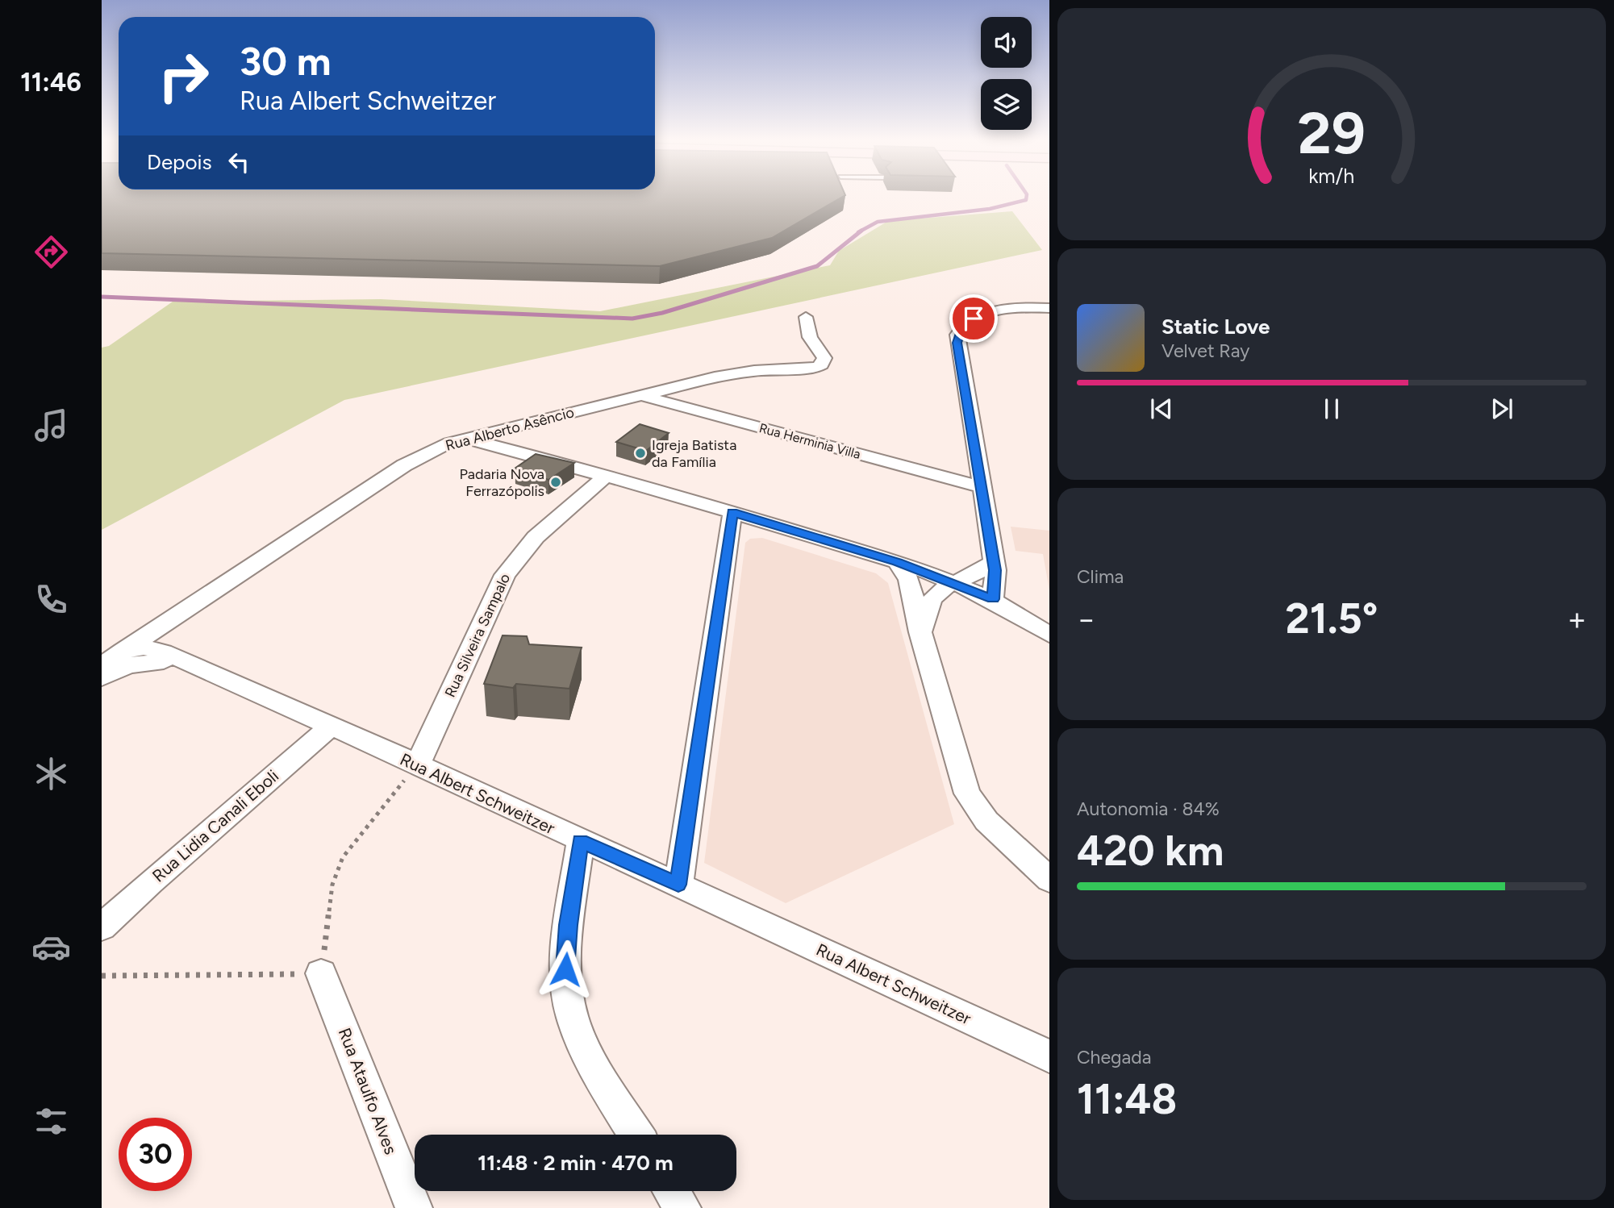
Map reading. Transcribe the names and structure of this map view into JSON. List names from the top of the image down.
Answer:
{
  "streets": {
    "street": [
      "Rua Alberto Asêncio",
      "Rua Herminia Villa",
      "Rua Silveira Sampalo",
      "Rua Albert Schweitzer",
      "Rua Lidia Canali Eboli",
      "Rua Ataulfo Alves"
    ]
  },
  "crossings": [
    ["Rua Alberto Asêncio", "Rua Herminia Villa"],
    ["Rua Alberto Asêncio", "Rua Albert Schweitzer"],
    ["Rua Silveira Sampalo", "Rua Albert Schweitzer"],
    ["Rua Albert Schweitzer", "Rua Lidia Canali Eboli"]
  ],
  "places": ["Igreja Batista da Família", "Padaria Nova Ferrazópolis"],
  "page": {
    "tabs": "11:46",
    "turn": ["30 m", "Rua Albert Schweitzer"],
    "then": "Depois",
    "song": ["Static Love", "Velvet Ray"],
    "tile": [
      "Clima",
      ["Autonomia · 84%", "420 km"],
      ["Chegada", "11:48"]
    ],
    "heat": ["−", "21.5°", "+"],
    "limit": "30",
    "trip": "11:48 · 2 min · 470 m",
    "gauge": ["29", "km/h"]
  }
}
